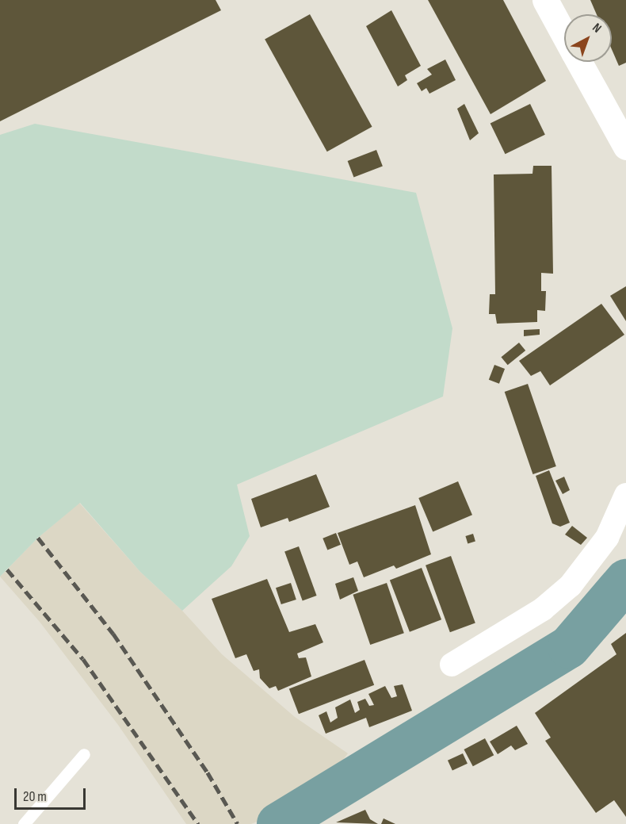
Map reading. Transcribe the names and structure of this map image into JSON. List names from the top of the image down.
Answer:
{
  "scale_bar": "20 m",
  "north": "top right"
}
